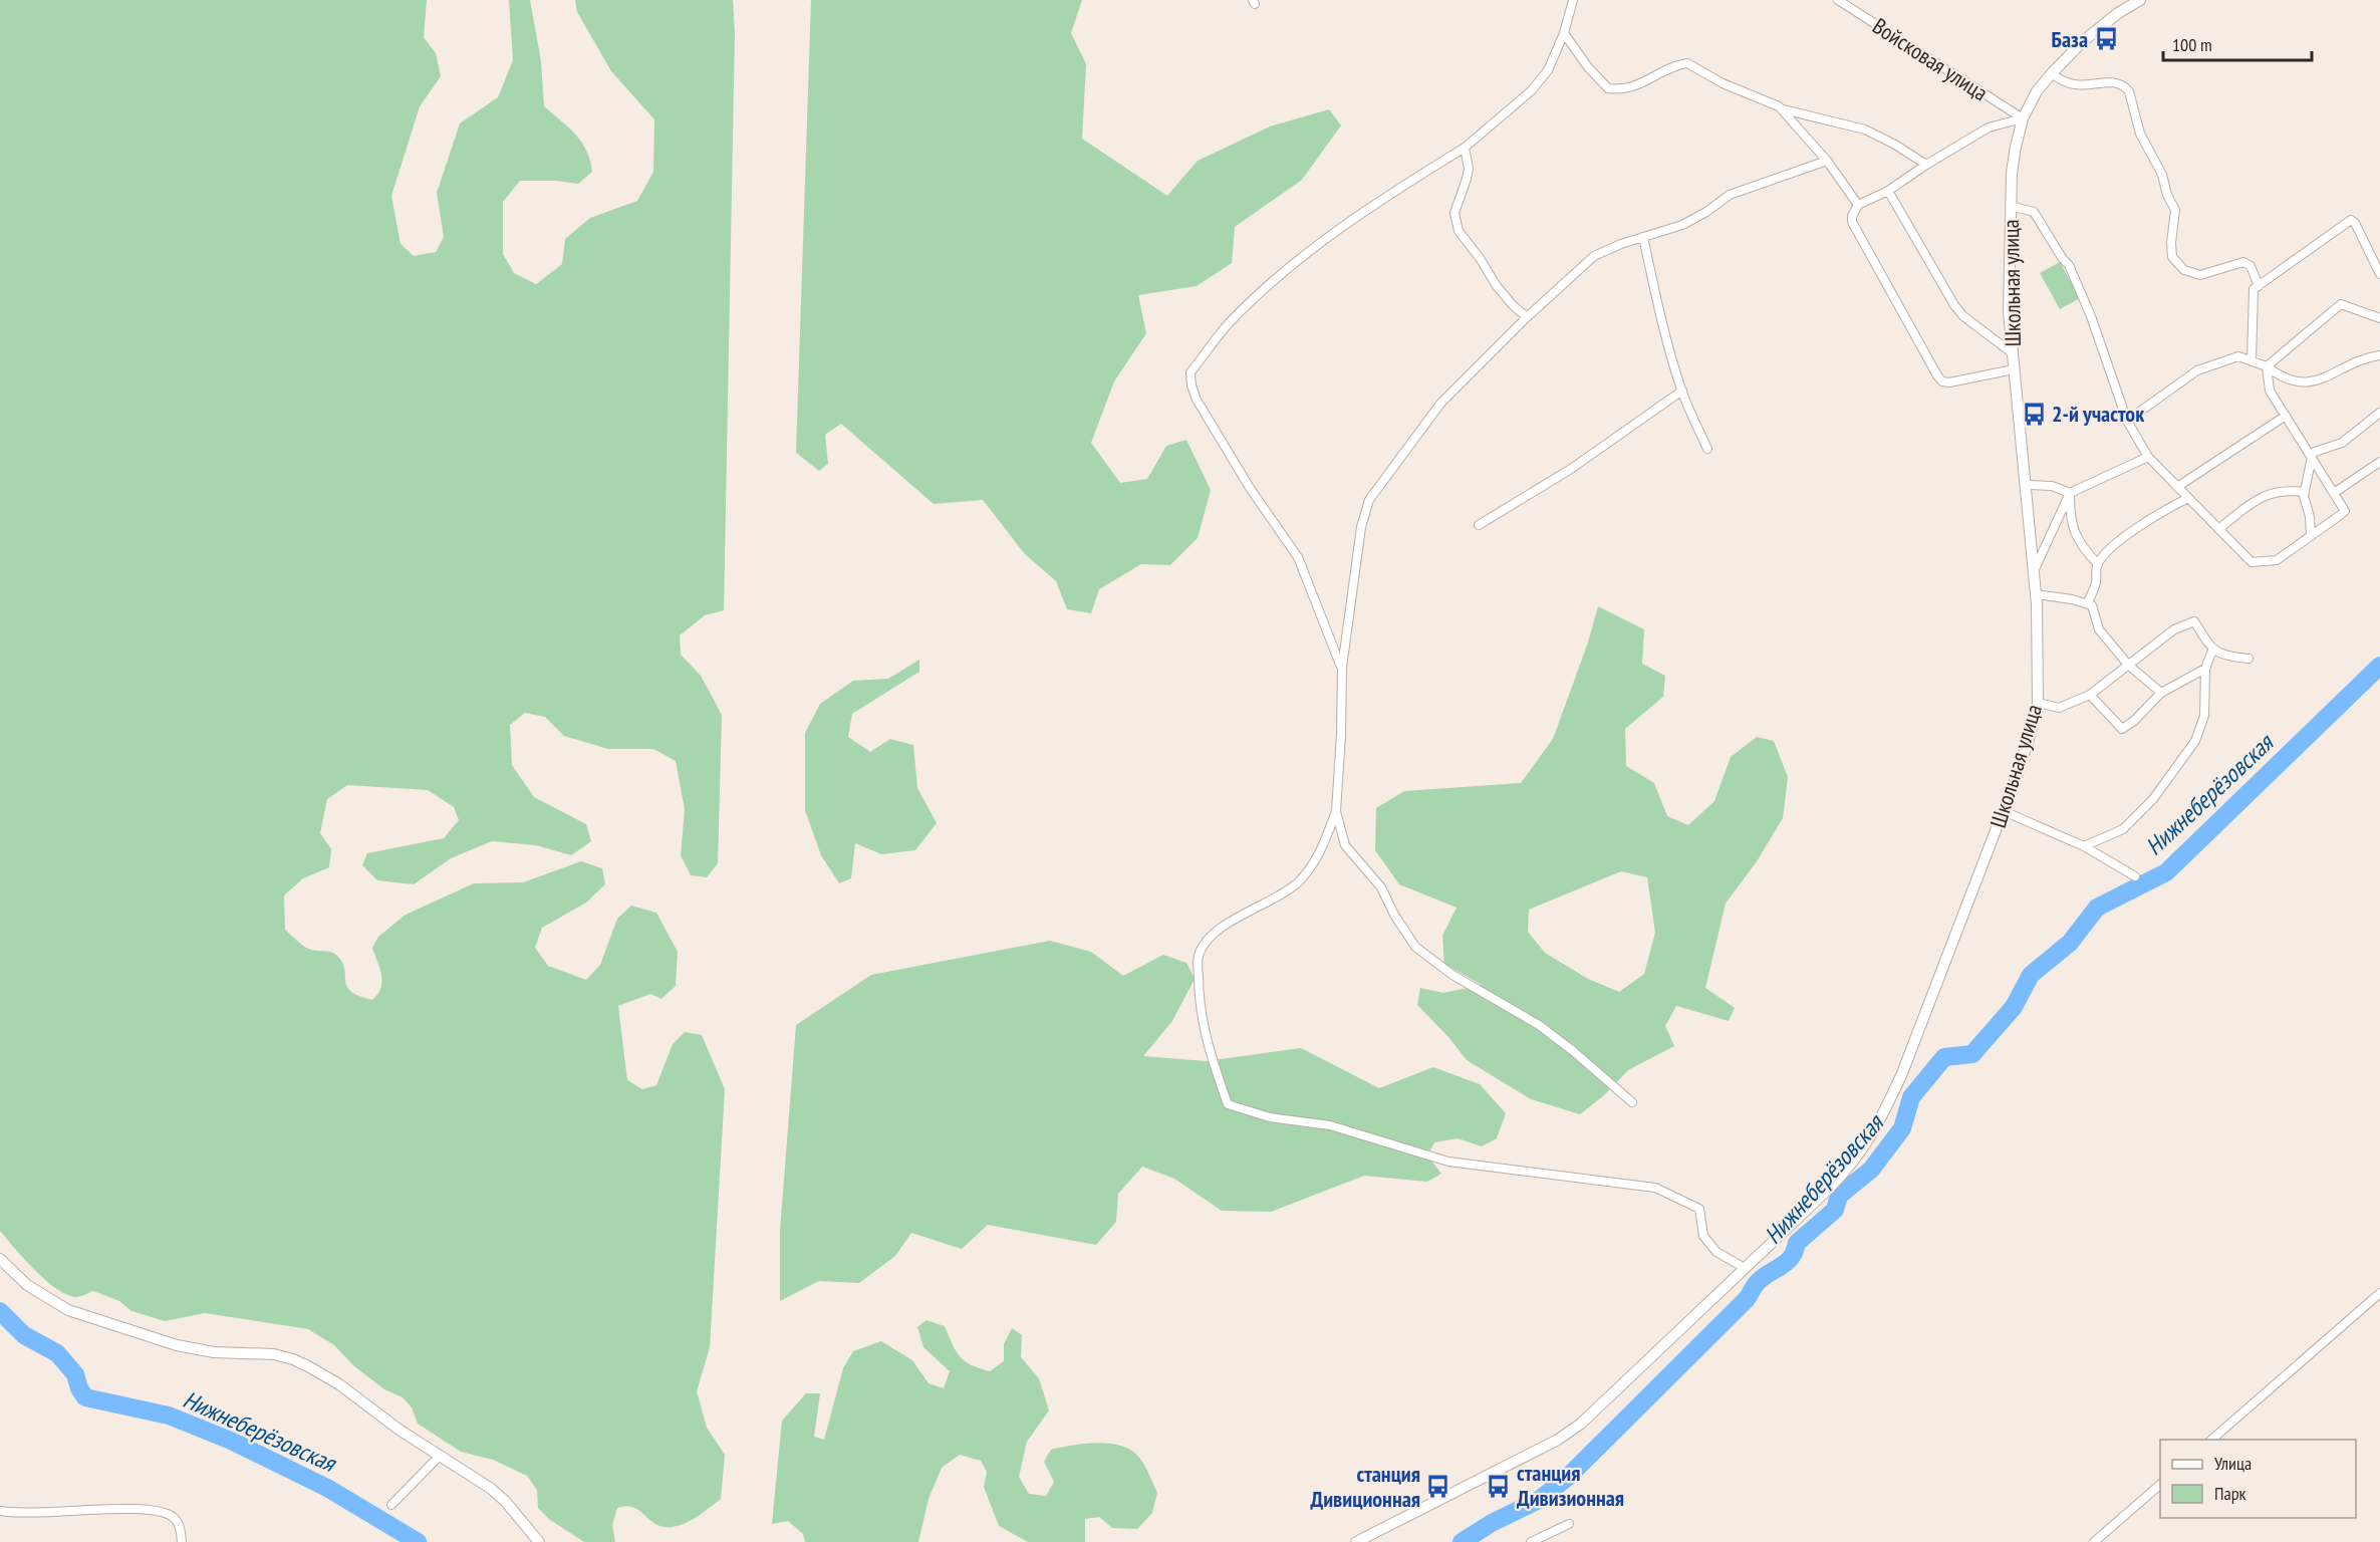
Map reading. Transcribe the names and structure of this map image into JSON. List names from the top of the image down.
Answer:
{
  "streets": {
    "street": ["Войсковая улица", "Школьная улица"]
  },
  "crossings": [
    ["Войсковая улица", "Школьная улица"]
  ],
  "water": ["Нижнеберёзовская"],
  "places": {
    "bus stop": [
      "База",
      "2-й участок",
      "станция Дивизионная",
      "станция Дивиционная"
    ]
  },
  "legend": ["Улица", "Парк"],
  "scale_bar": "100 m"
}
